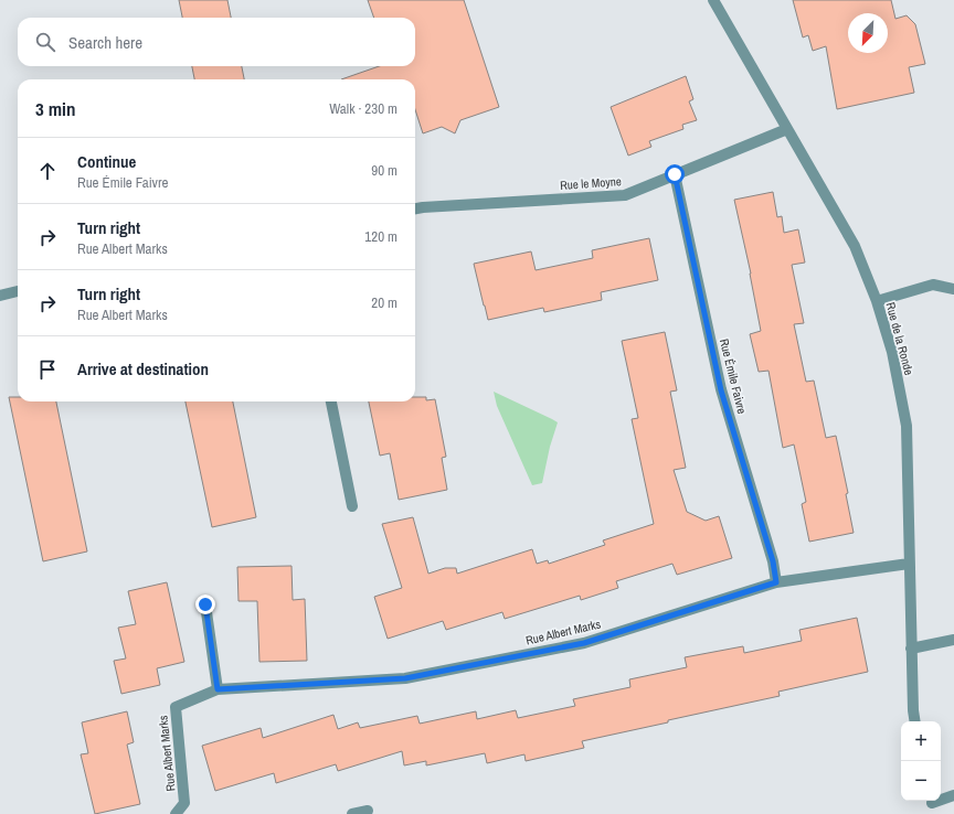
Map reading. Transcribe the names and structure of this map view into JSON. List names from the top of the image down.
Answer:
{
  "streets": {
    "street": [
      "Rue le Moyne",
      "Rue de la Ronde",
      "Rue Émile Faivre",
      "Rue Albert Marks"
    ]
  },
  "crossings": [
    ["Rue le Moyne", "Rue de la Ronde"],
    ["Rue le Moyne", "Rue Émile Faivre"],
    ["Rue de la Ronde", "Rue Albert Marks"],
    ["Rue Émile Faivre", "Rue Albert Marks"]
  ],
  "north": "bottom left",
  "page": {
    "search": "Search here",
    "heading": ["3 min", "Walk · 230 m"],
    "list": [
      ["Continue", "Rue Émile Faivre", "90 m"],
      ["Turn right", "Rue Albert Marks", "120 m"],
      ["Turn right", "Rue Albert Marks", "20 m"],
      "Arrive at destination"
    ],
    "map_buttons": ["+", "−"]
  }
}
